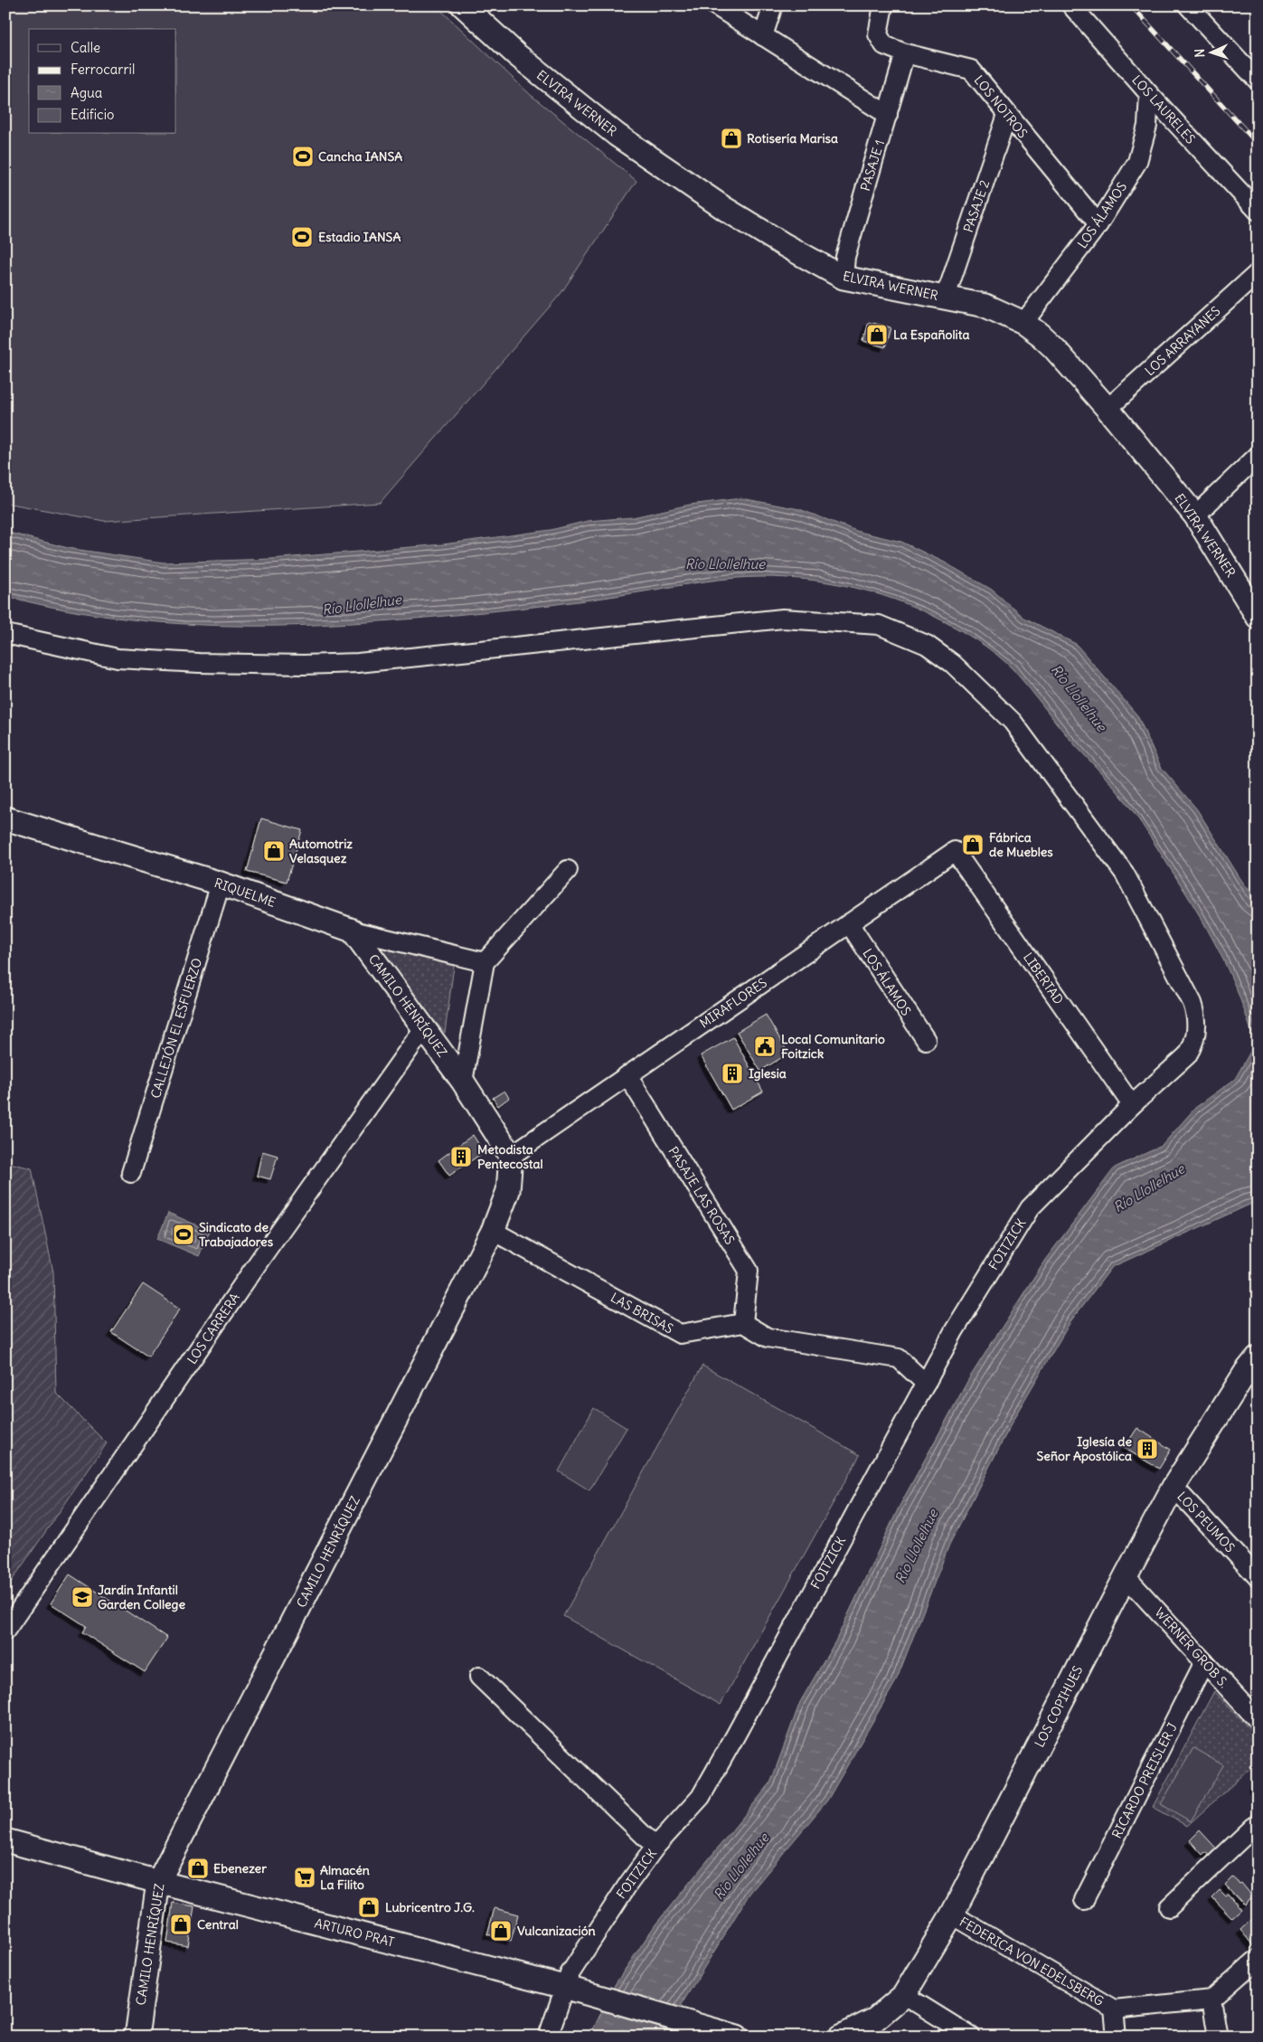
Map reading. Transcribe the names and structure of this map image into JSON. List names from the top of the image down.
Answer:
{
  "streets": {
    "main road": [
      "ELVIRA WERNER",
      "RIQUELME",
      "CAMILO HENRÍQUEZ",
      "LOS COPIHUES",
      "ARTURO PRAT"
    ],
    "street": [
      "LOS NOTROS",
      "LOS LAURELES",
      "PASAJE 1",
      "PASAJE 2",
      "LOS ÁLAMOS",
      "LOS ARRAYANES",
      "LIBERTAD",
      "MIRAFLORES",
      "CALLEJÓN EL ESFUERZO",
      "PASAJE LAS ROSAS",
      "FOITZICK",
      "LAS BRISAS",
      "LOS CARRERA",
      "LOS PEUMOS",
      "WERNER GROB S.",
      "RICARDO PREISLER J",
      "FEDERICA VON EDELSBERG"
    ]
  },
  "crossings": [
    ["ELVIRA WERNER", "PASAJE 1"],
    ["ELVIRA WERNER", "PASAJE 2"],
    ["ELVIRA WERNER", "LOS ÁLAMOS"],
    ["ELVIRA WERNER", "LOS ARRAYANES"],
    ["LOS NOTROS", "PASAJE 1"],
    ["LOS NOTROS", "PASAJE 2"],
    ["LOS NOTROS", "LOS ÁLAMOS"],
    ["LOS LAURELES", "LOS ÁLAMOS"],
    ["LOS ÁLAMOS", "MIRAFLORES"],
    ["RIQUELME", "CAMILO HENRÍQUEZ"],
    ["RIQUELME", "CALLEJÓN EL ESFUERZO"],
    ["LIBERTAD", "MIRAFLORES"],
    ["LIBERTAD", "FOITZICK"],
    ["MIRAFLORES", "CAMILO HENRÍQUEZ"],
    ["MIRAFLORES", "PASAJE LAS ROSAS"],
    ["CAMILO HENRÍQUEZ", "LAS BRISAS"],
    ["CAMILO HENRÍQUEZ", "LOS CARRERA"],
    ["CAMILO HENRÍQUEZ", "ARTURO PRAT"],
    ["PASAJE LAS ROSAS", "LAS BRISAS"],
    ["FOITZICK", "ARTURO PRAT"],
    ["LOS PEUMOS", "LOS COPIHUES"],
    ["WERNER GROB S.", "LOS COPIHUES"],
    ["WERNER GROB S.", "RICARDO PREISLER J"],
    ["LOS COPIHUES", "FEDERICA VON EDELSBERG"]
  ],
  "water": ["Río Llollelhue"],
  "places": {
    "shop": [
      "Rotisería Marisa",
      "La Españolita",
      "Fábrica de Muebles",
      "Automotriz Velasquez",
      "Ebenezer",
      "Lubricentro J.G.",
      "Central",
      "Vulcanización"
    ],
    "sports": ["Cancha IANSA", "Estadio IANSA", "Sindicato de Trabajadores"],
    "public building": ["Local Comunitario Foitzick"],
    "building": ["Iglesia", "Metodista Pentecostal", "Iglesía de Señor Apostólica"],
    "school or university": ["Jardin Infantil Garden College"],
    "supermarket": ["Almacén La Filito"]
  },
  "legend": [
    "Calle",
    "Ferrocarril",
    "Agua",
    "Edificio"
  ],
  "north": "left"
}
